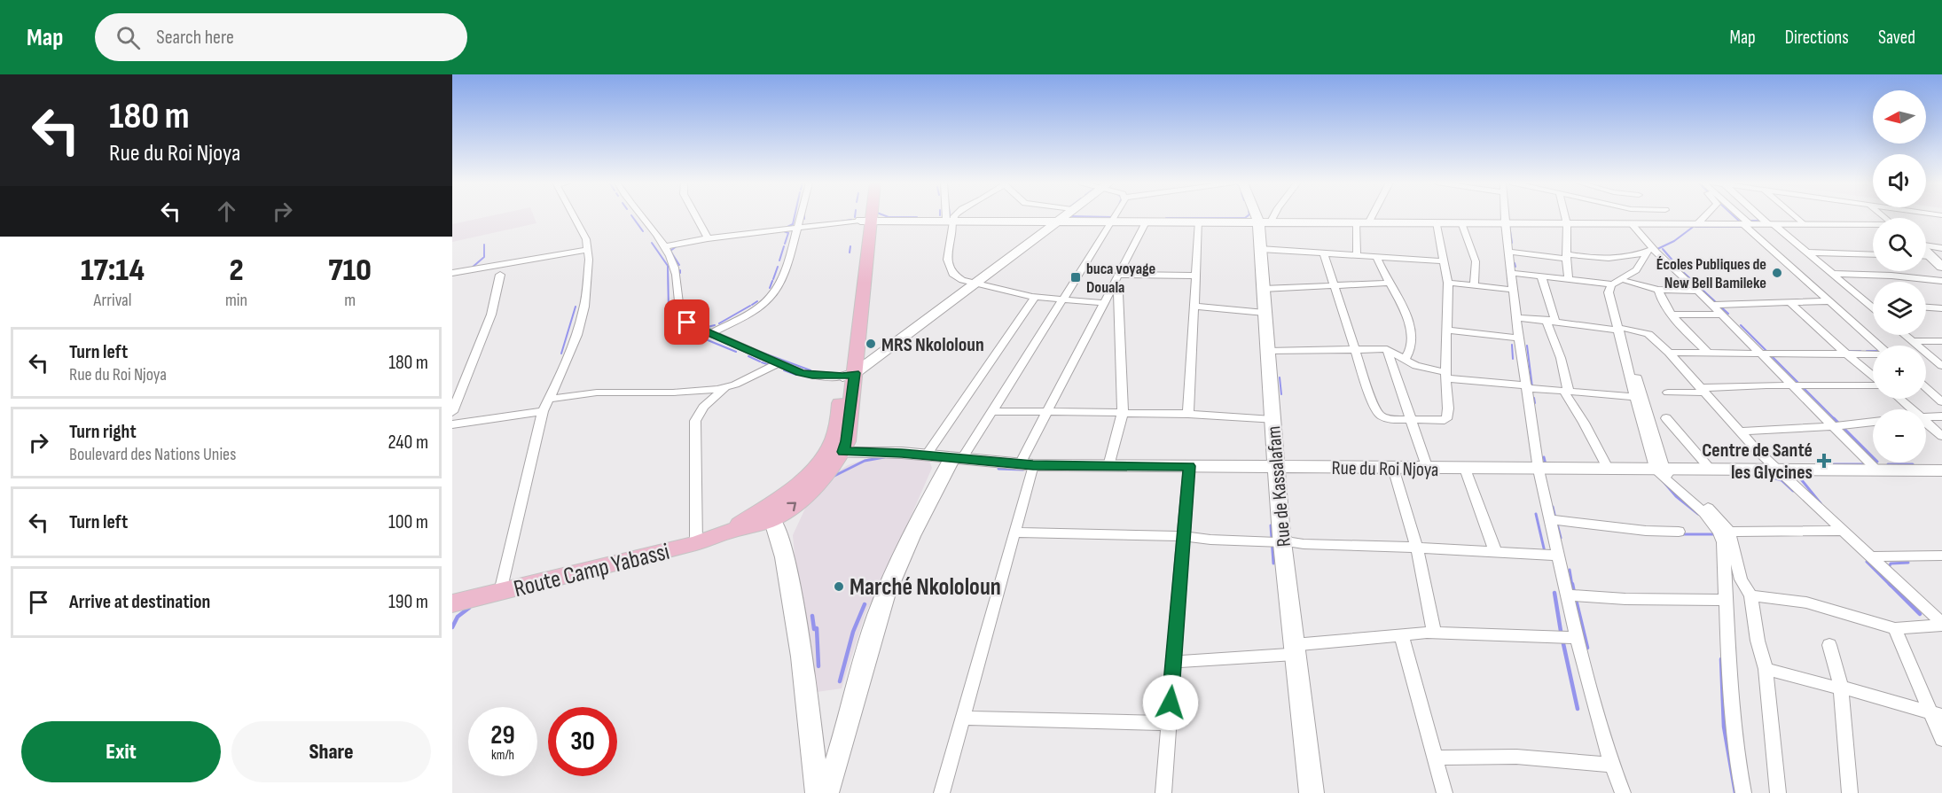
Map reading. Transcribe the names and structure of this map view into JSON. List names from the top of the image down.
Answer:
{
  "streets": {
    "main road": ["Route Camp Yabassi"],
    "street": ["Rue du Roi Njoya", "Rue de Kassalafam"]
  },
  "crossings": [
    ["Rue du Roi Njoya", "Rue de Kassalafam"]
  ],
  "places": {
    "other": ["Écoles Publiques de New Bell Bamileke", "MRS Nkololoun", "Marché Nkololoun"],
    "transit": ["buca voyage Douala"],
    "health": ["Centre de Santé les Glycines"]
  },
  "north": "left",
  "page": {
    "header": "Map",
    "search": "Search here",
    "nav": ["Map", "Directions", "Saved"],
    "turn": ["180 m", "Rue du Roi Njoya"],
    "map_buttons": ["+", "−"],
    "eta": [
      "17:14",
      "Arrival",
      "2",
      "min",
      "710",
      "m"
    ],
    "list": [
      {
        "name": "Turn left",
        "note": "Rue du Roi Njoya",
        "value": "180 m"
      },
      {
        "name": "Turn right",
        "note": "Boulevard des Nations Unies",
        "value": "240 m"
      },
      {
        "name": "Turn left",
        "value": "100 m"
      },
      {
        "name": "Arrive at destination",
        "value": "190 m"
      }
    ],
    "speed": "29 km/h",
    "limit": "30",
    "buttons": ["Exit", "Share"]
  }
}
